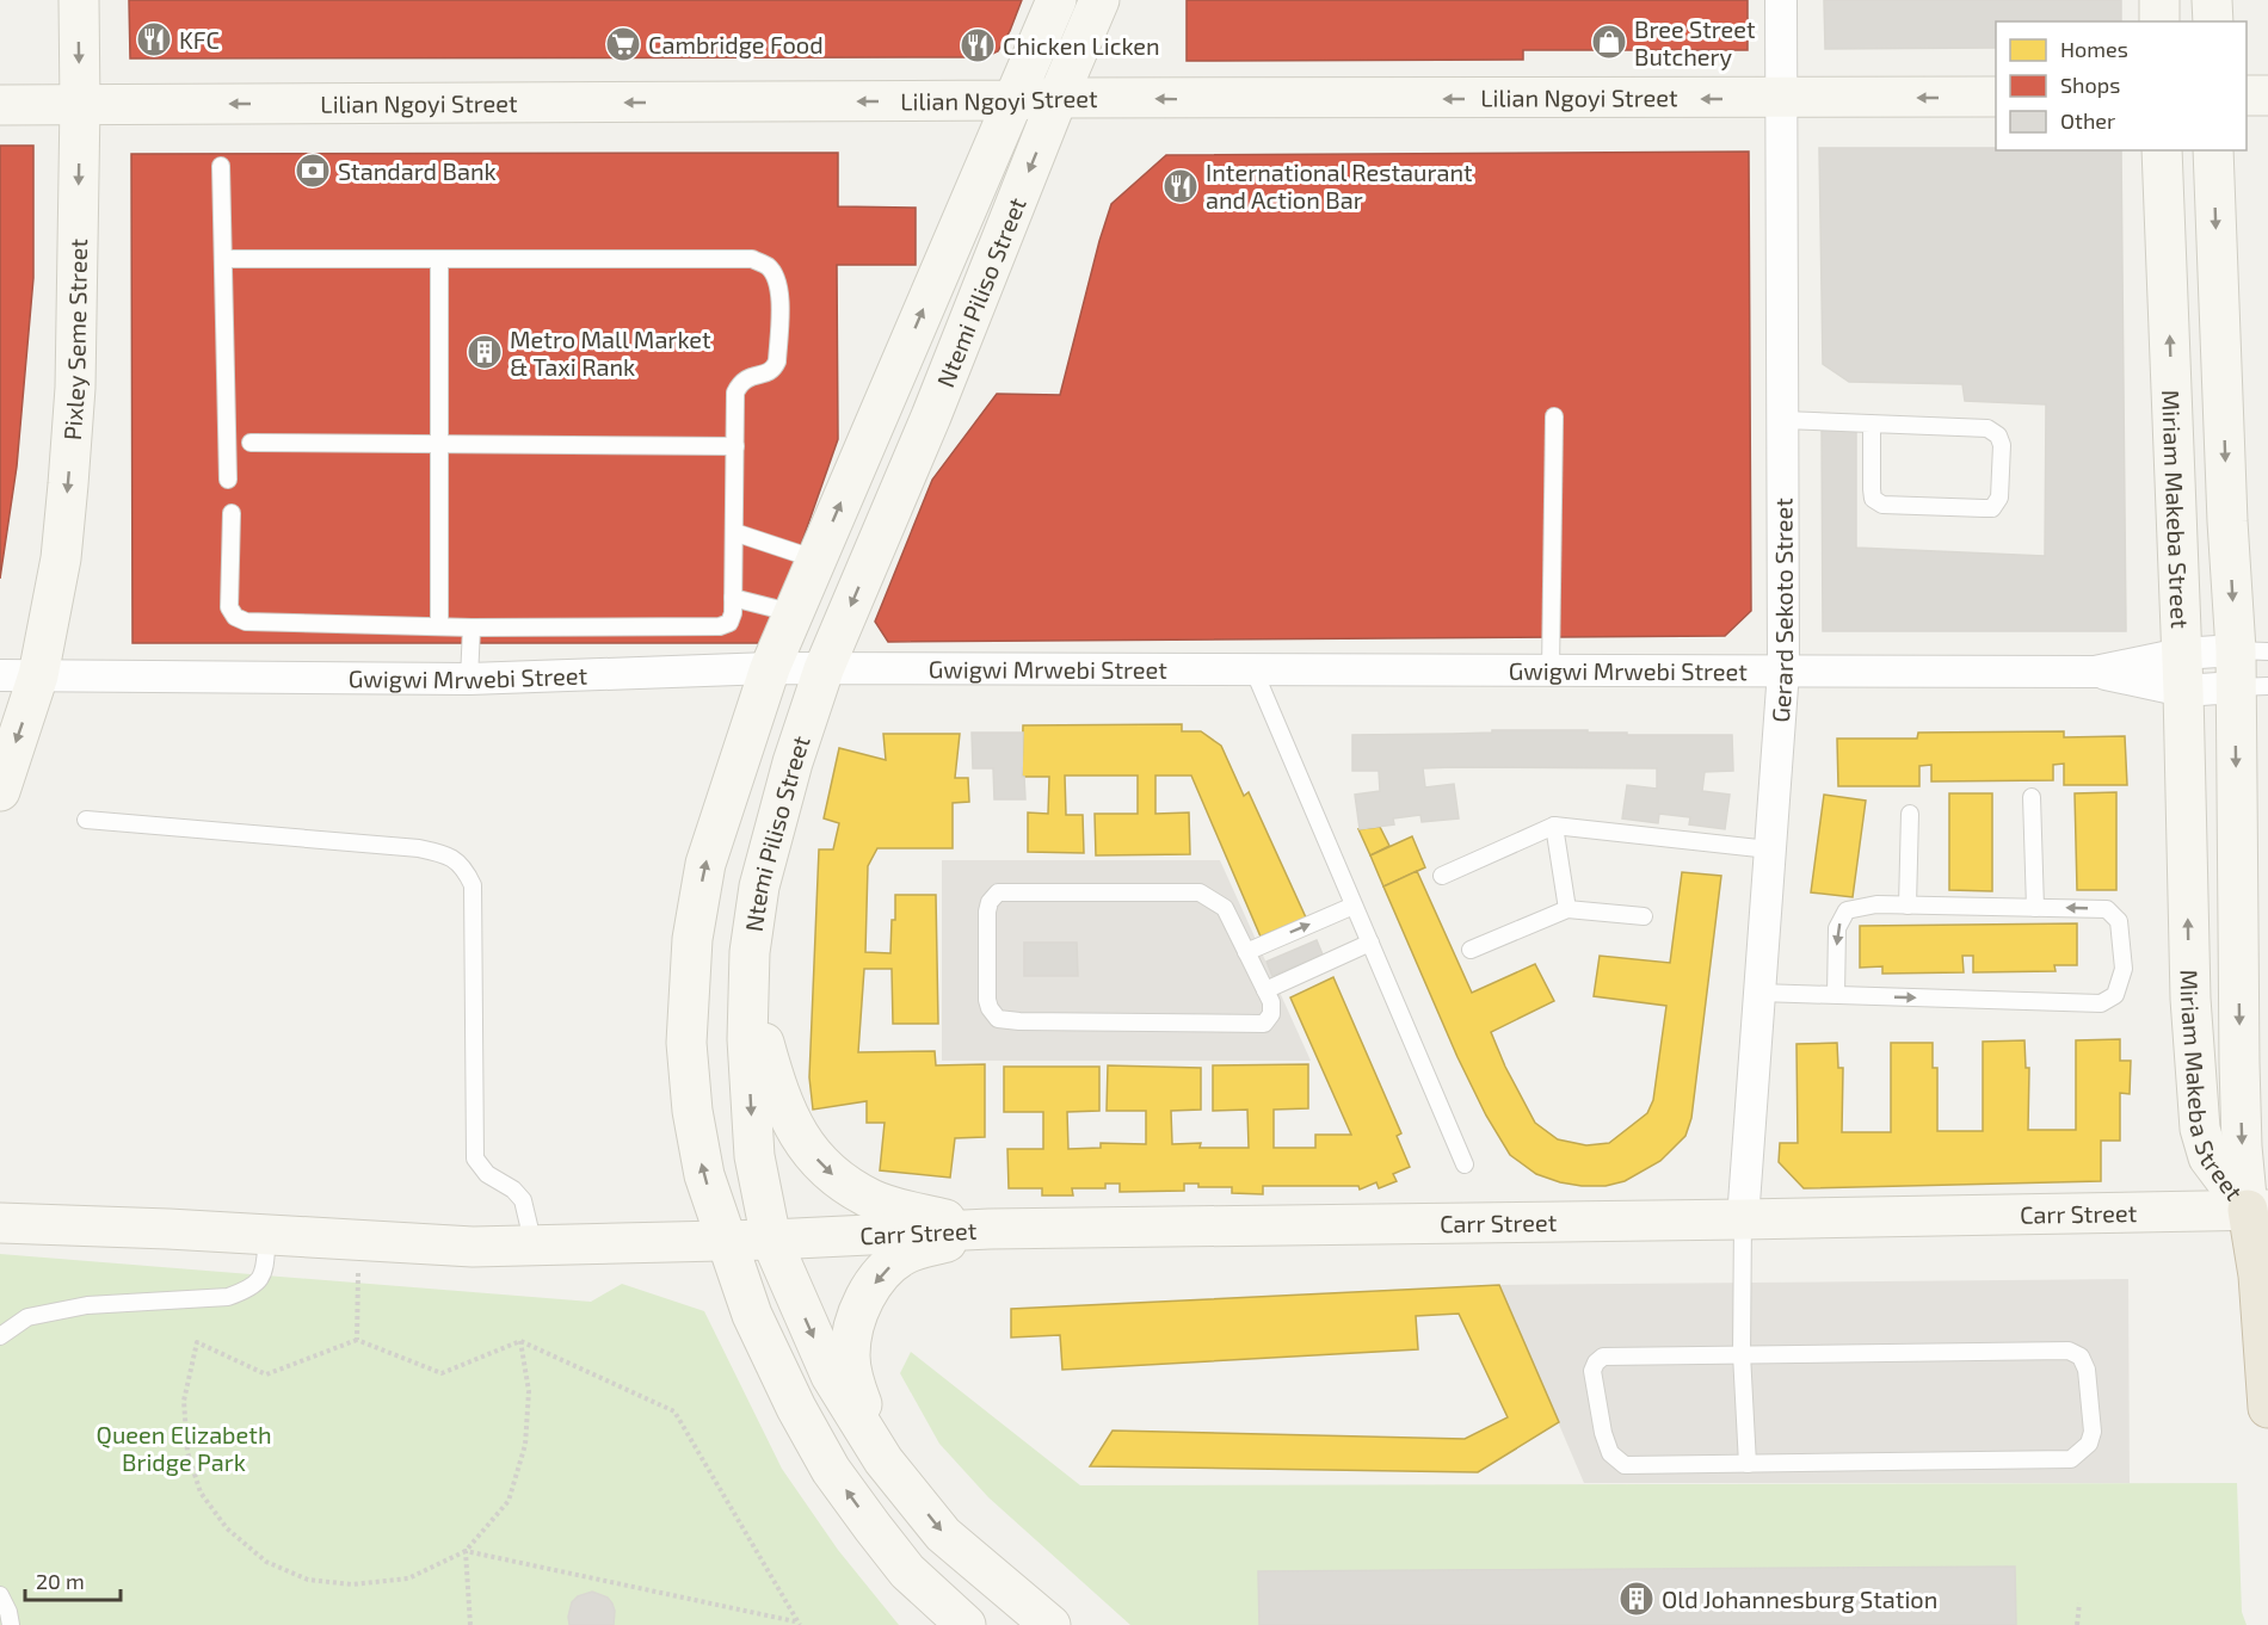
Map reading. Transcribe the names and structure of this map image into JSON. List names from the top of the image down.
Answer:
{
  "streets": {
    "street": [
      "Lilian Ngoyi Street",
      "Ntemi Piliso Street",
      "Pixley Seme Street",
      "Miriam Makeba Street",
      "Gerard Sekoto Street",
      "Gwigwi Mrwebi Street",
      "Carr Street"
    ]
  },
  "crossings": [
    ["Lilian Ngoyi Street", "Ntemi Piliso Street"],
    ["Lilian Ngoyi Street", "Pixley Seme Street"],
    ["Lilian Ngoyi Street", "Gerard Sekoto Street"],
    ["Ntemi Piliso Street", "Gwigwi Mrwebi Street"],
    ["Ntemi Piliso Street", "Carr Street"],
    ["Pixley Seme Street", "Gwigwi Mrwebi Street"],
    ["Miriam Makeba Street", "Gwigwi Mrwebi Street"],
    ["Miriam Makeba Street", "Carr Street"],
    ["Gerard Sekoto Street", "Gwigwi Mrwebi Street"],
    ["Gerard Sekoto Street", "Carr Street"]
  ],
  "one_way": ["Lilian Ngoyi Street", "Pixley Seme Street"],
  "parks": ["Queen Elizabeth Bridge Park"],
  "places": {
    "restaurant": ["KFC", "Chicken Licken", "International Restaurant and Action Bar"],
    "shop": ["Bree Street Butchery"],
    "supermarket": ["Cambridge Food"],
    "bank": ["Standard Bank"],
    "building": ["Metro Mall Market & Taxi Rank", "Old Johannesburg Station"]
  },
  "legend": ["Homes", "Shops", "Other"],
  "scale_bar": "20 m"
}
